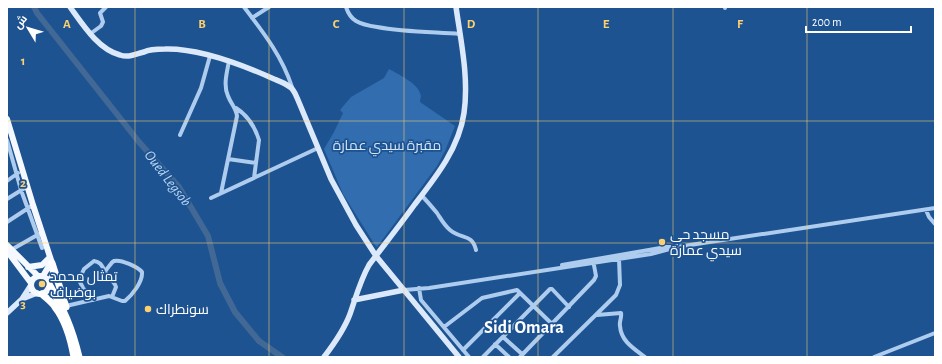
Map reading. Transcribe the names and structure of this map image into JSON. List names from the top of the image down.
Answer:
{
  "districts": ["Sidi Omara"],
  "water": ["Oued Legsob"],
  "parks": ["مقبرة سيدي عمارة"],
  "places": ["مسجد حي سيدي عمارة", "تمثال محمد بوضياف", "سونطراك"],
  "scale_bar": "200 m",
  "north": "top left",
  "grid": {
    "columns": [
      "A",
      "B",
      "C",
      "D",
      "E",
      "F"
    ],
    "rows": ["1", "2", "3"]
  }
}
